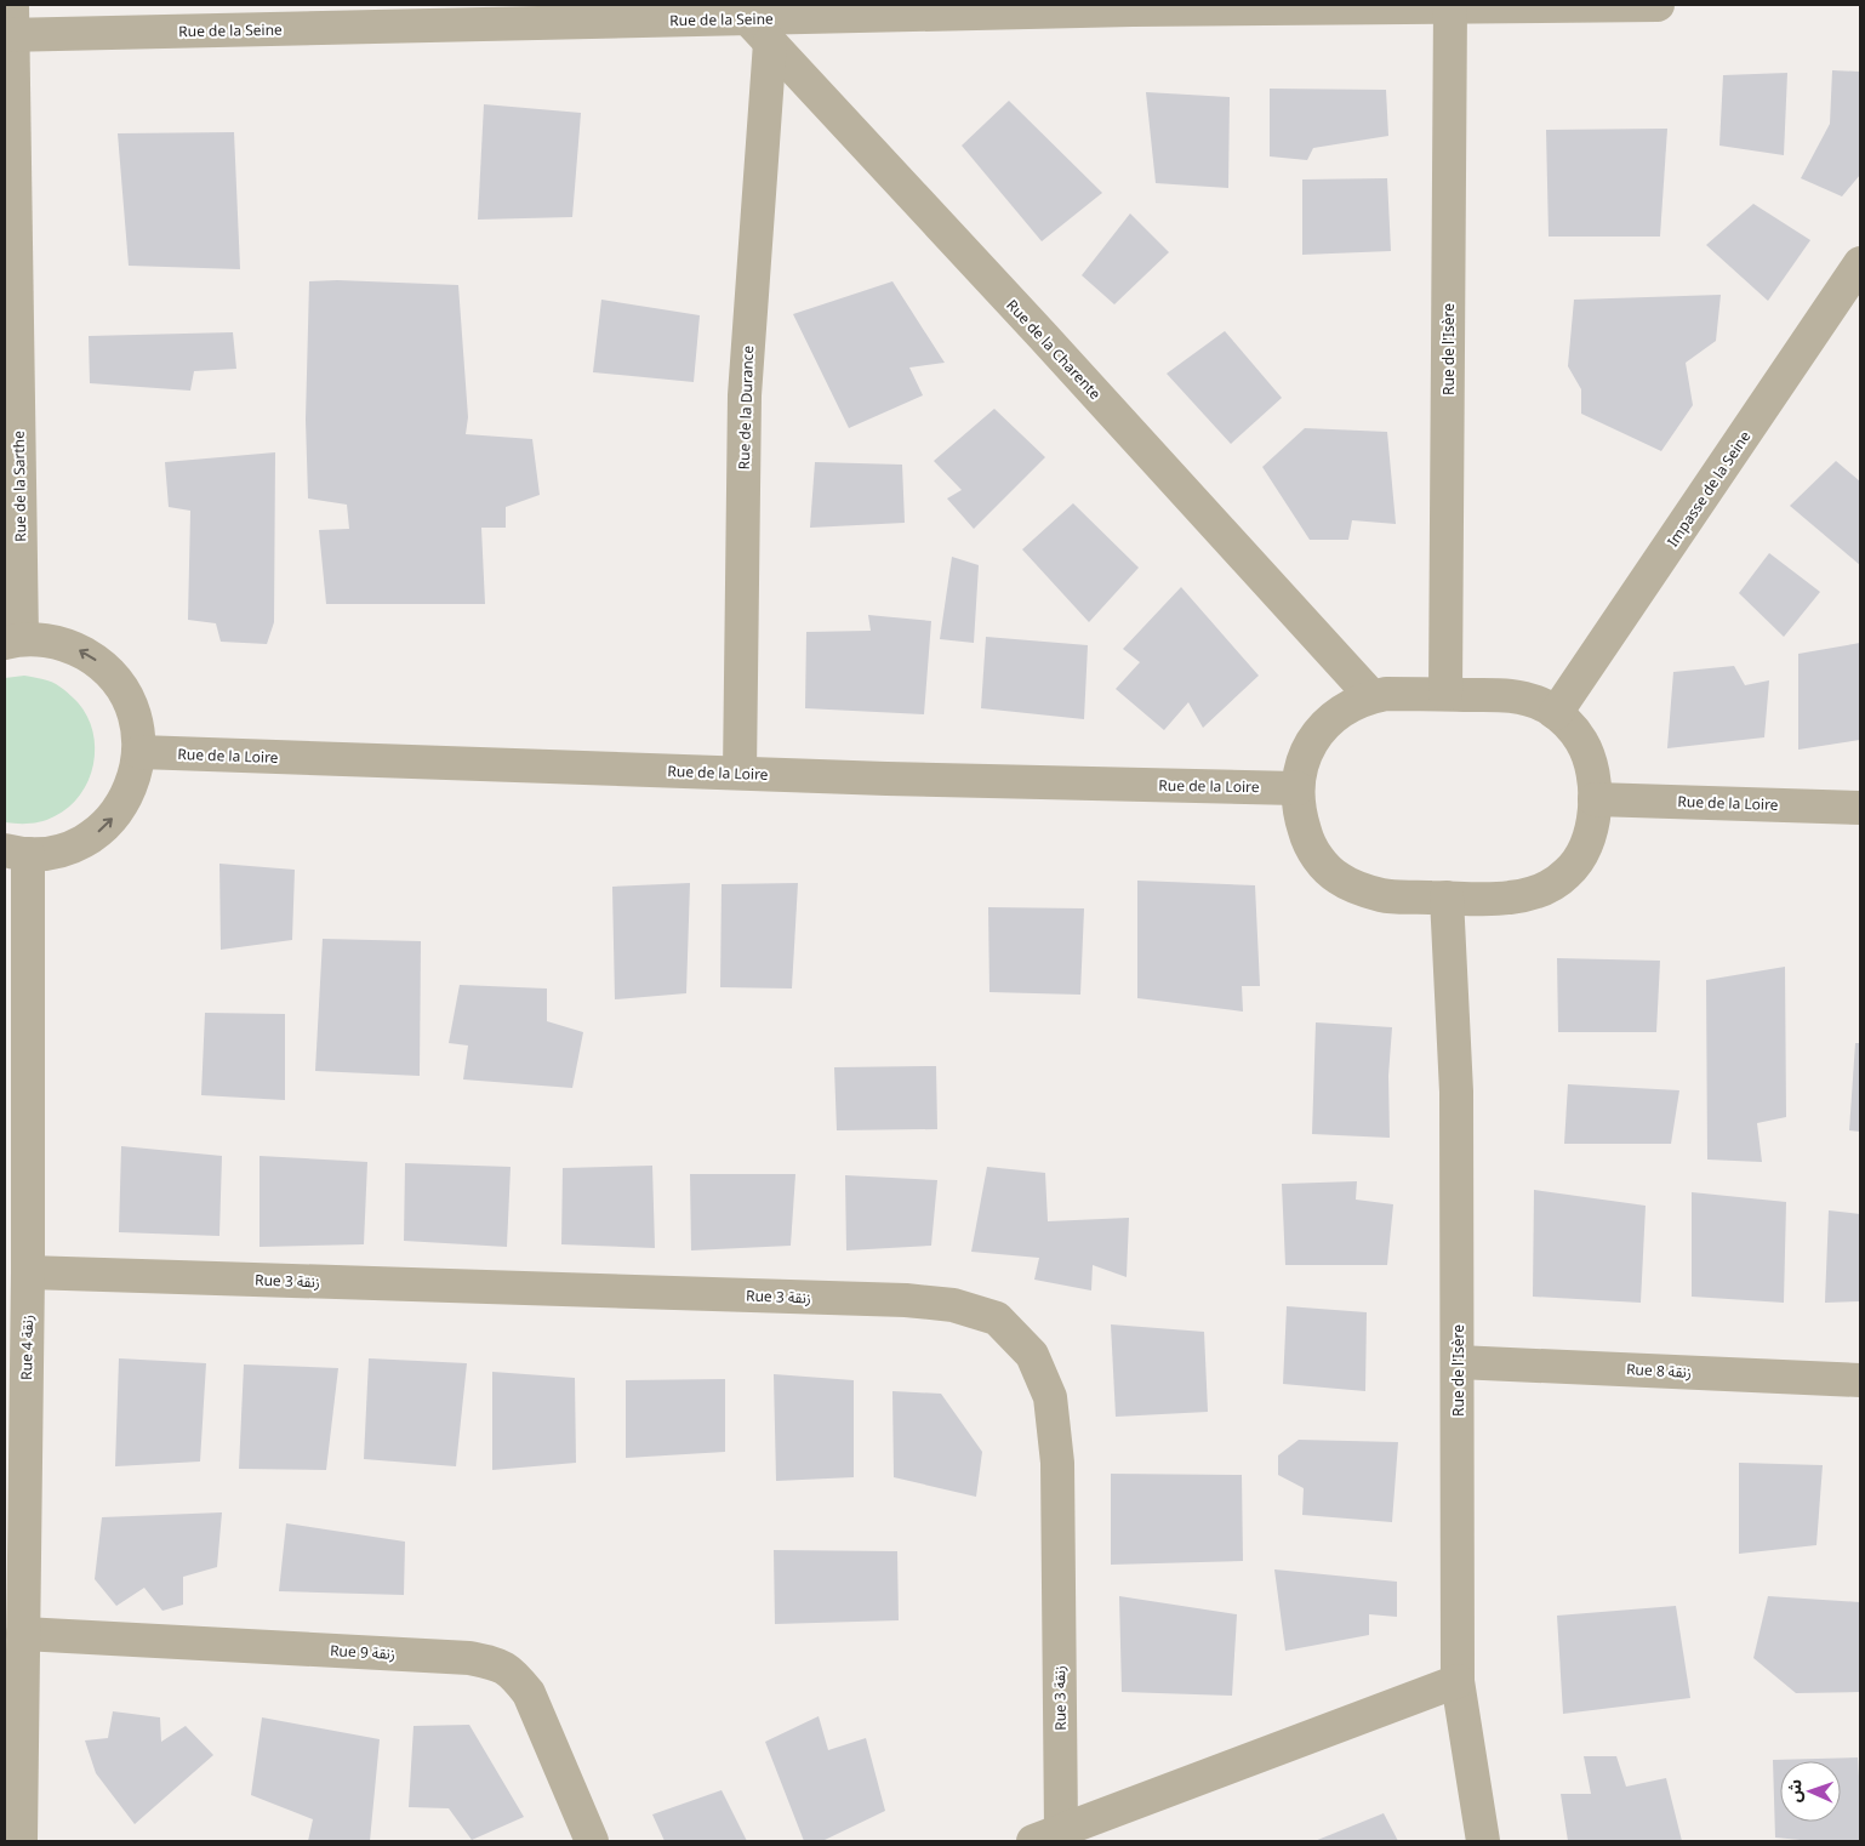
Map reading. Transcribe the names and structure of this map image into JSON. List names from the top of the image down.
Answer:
{
  "streets": {
    "street": [
      "Rue de la Seine",
      "Rue de la Charente",
      "Rue de l'Isère",
      "Rue de la Durance",
      "Rue de la Sarthe",
      "Impasse de la Seine",
      "Rue de la Loire",
      "Rue 3 زنقة",
      "Rue 4 زنقة",
      "Rue 8 زنقة",
      "Rue 9 زنقة"
    ]
  },
  "crossings": [
    ["Rue de la Seine", "Rue de la Charente"],
    ["Rue de la Seine", "Rue de l'Isère"],
    ["Rue de la Seine", "Rue de la Durance"],
    ["Rue de la Seine", "Rue de la Sarthe"],
    ["Rue de la Charente", "Rue de la Durance"],
    ["Rue de l'Isère", "Rue 3 زنقة"],
    ["Rue de l'Isère", "Rue 8 زنقة"],
    ["Rue de la Durance", "Rue de la Loire"],
    ["Rue 3 زنقة", "Rue 4 زنقة"],
    ["Rue 4 زنقة", "Rue 9 زنقة"]
  ],
  "north": "left"
}
